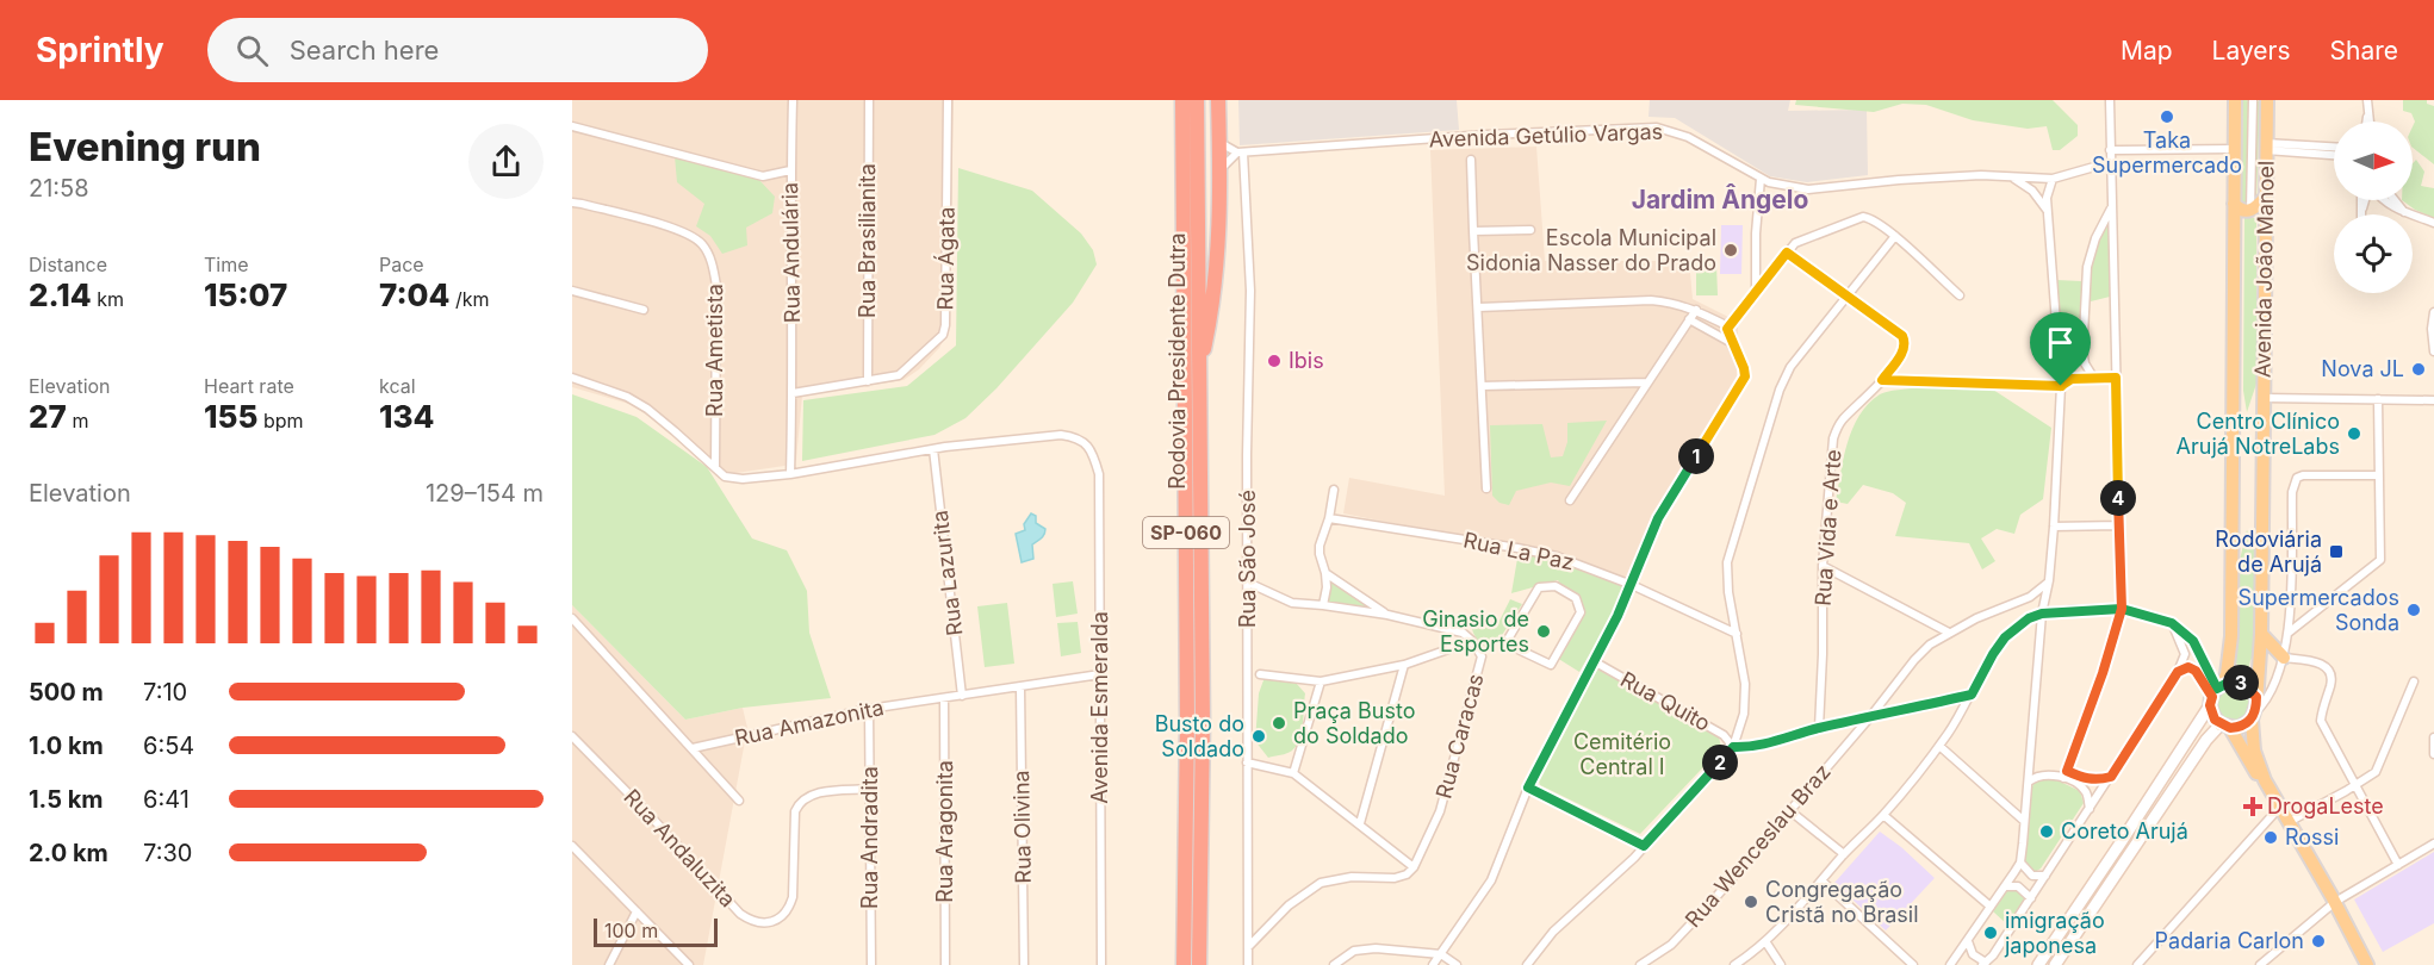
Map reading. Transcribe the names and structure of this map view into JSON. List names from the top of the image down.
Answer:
{
  "streets": {
    "highway": ["Rodovia Presidente Dutra", "SP-060"],
    "main road": ["Avenida João Manoel"],
    "street": [
      "Avenida Getúlio Vargas",
      "Rua Brasilianita",
      "Rua Andulária",
      "Rua Ágata",
      "Rua Ametista",
      "Rua Vida e Arte",
      "Rua La Paz",
      "Rua São José",
      "Rua Lazurita",
      "Rua Quito",
      "Avenida Esmeralda",
      "Rua Amazonita",
      "Rua Caracas",
      "Rua Olivina",
      "Rua Aragonita",
      "Rua Andradita",
      "Rua Wenceslau Braz",
      "Rua Andaluzita"
    ]
  },
  "crossings": [
    ["Avenida Getúlio Vargas", "Rua São José"],
    ["Rua Brasilianita", "Rua Ágata"],
    ["Rua Andulária", "Rua Ágata"],
    ["Rua São José", "Rua Caracas"],
    ["Rua Lazurita", "Avenida Esmeralda"],
    ["Rua Lazurita", "Rua Amazonita"],
    ["Avenida Esmeralda", "Rua Amazonita"],
    ["Rua Amazonita", "Rua Olivina"],
    ["Rua Amazonita", "Rua Aragonita"],
    ["Rua Amazonita", "Rua Andradita"],
    ["Rua Andradita", "Rua Andaluzita"]
  ],
  "districts": ["Jardim Ângelo"],
  "parks": ["Cemitério Central I"],
  "places": {
    "other": [
      "Taka Supermercado",
      "Escola Municipal Sidonia Nasser do Prado",
      "Ibis",
      "Nova JL",
      "Centro Clínico Arujá NotreLabs",
      "Supermercados Sonda",
      "Ginasio de Esportes",
      "Praça Busto do Soldado",
      "Busto do Soldado",
      "Coreto Arujá",
      "Rossi",
      "Congregação Cristã no Brasil",
      "imigração japonesa",
      "Padaria Carlon"
    ],
    "transit": ["Rodoviária de Arujá"],
    "health": ["DrogaLeste"]
  },
  "scale_bar": "100 m",
  "north": "right",
  "page": {
    "header": "Sprintly",
    "search": "Search here",
    "nav": ["Map", "Layers", "Share"],
    "heading": ["Evening run", "21:58"],
    "stats": [
      ["Distance", "2.14 km"],
      ["Time", "15:07"],
      ["Pace", "7:04 /km"],
      ["Elevation", "27 m"],
      ["Heart rate", "155 bpm"],
      ["kcal", "134"]
    ],
    "pins": [
      "1",
      "4",
      "3",
      "2"
    ],
    "chart": ["Elevation", "129–154 m"],
    "list": [
      {
        "name": "500 m",
        "note": "7:10"
      },
      {
        "name": "1.0 km",
        "note": "6:54"
      },
      {
        "name": "1.5 km",
        "note": "6:41"
      },
      {
        "name": "2.0 km",
        "note": "7:30"
      }
    ],
    "scale": "100 m"
  }
}
